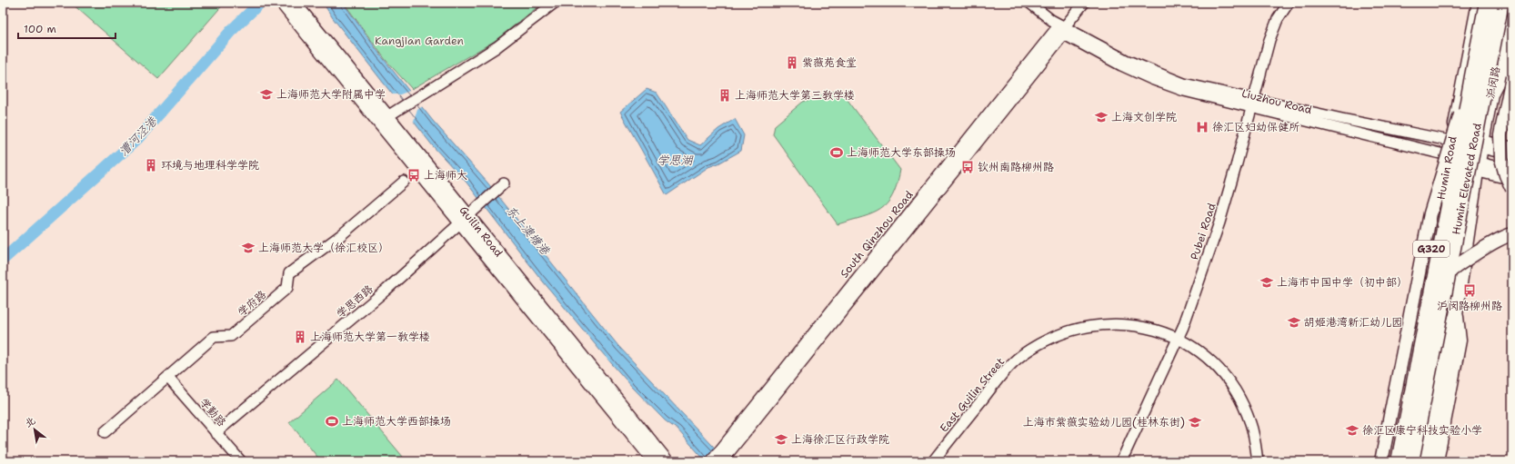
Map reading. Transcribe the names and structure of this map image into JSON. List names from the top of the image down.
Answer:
{
  "streets": {
    "highway": ["Humin Elevated Road"],
    "main road": ["沪闵路", "Guilin Road", "G320"],
    "street": [
      "Liuzhou Road",
      "Pubei Road",
      "South Qinzhou Road",
      "学思西路",
      "学府路",
      "East Guilin Street",
      "学勤路"
    ]
  },
  "crossings": [
    ["沪闵路", "Liuzhou Road"],
    ["沪闵路", "G320"],
    ["Liuzhou Road", "Pubei Road"],
    ["Liuzhou Road", "South Qinzhou Road"],
    ["Liuzhou Road", "G320"],
    ["Guilin Road", "学思西路"],
    ["Pubei Road", "East Guilin Street"],
    ["学思西路", "学勤路"],
    ["学府路", "学勤路"]
  ],
  "water": ["漕河泾港", "学思湖", "东上澳塘港"],
  "parks": ["Kangjian Garden"],
  "places": {
    "building": [
      "紫薇苑食堂",
      "上海师范大学第三教学楼",
      "环境与地理科学学院",
      "上海师范大学第一教学楼"
    ],
    "school or university": [
      "上海师范大学附属中学",
      "上海文创学院",
      "上海师范大学（徐汇校区）",
      "上海市中国中学（初中部）",
      "胡姬港湾新汇幼儿园",
      "上海市紫薇实验幼儿园(桂林东街)",
      "徐汇区康宁科技实验小学",
      "上海徐汇区行政学院"
    ],
    "hospital": ["徐汇区妇幼保健所"],
    "sports": ["上海师范大学东部操场", "上海师范大学西部操场"],
    "bus stop": ["钦州南路柳州路", "上海师大", "沪闵路柳州路"]
  },
  "scale_bar": "100 m",
  "north": "top left"
}
